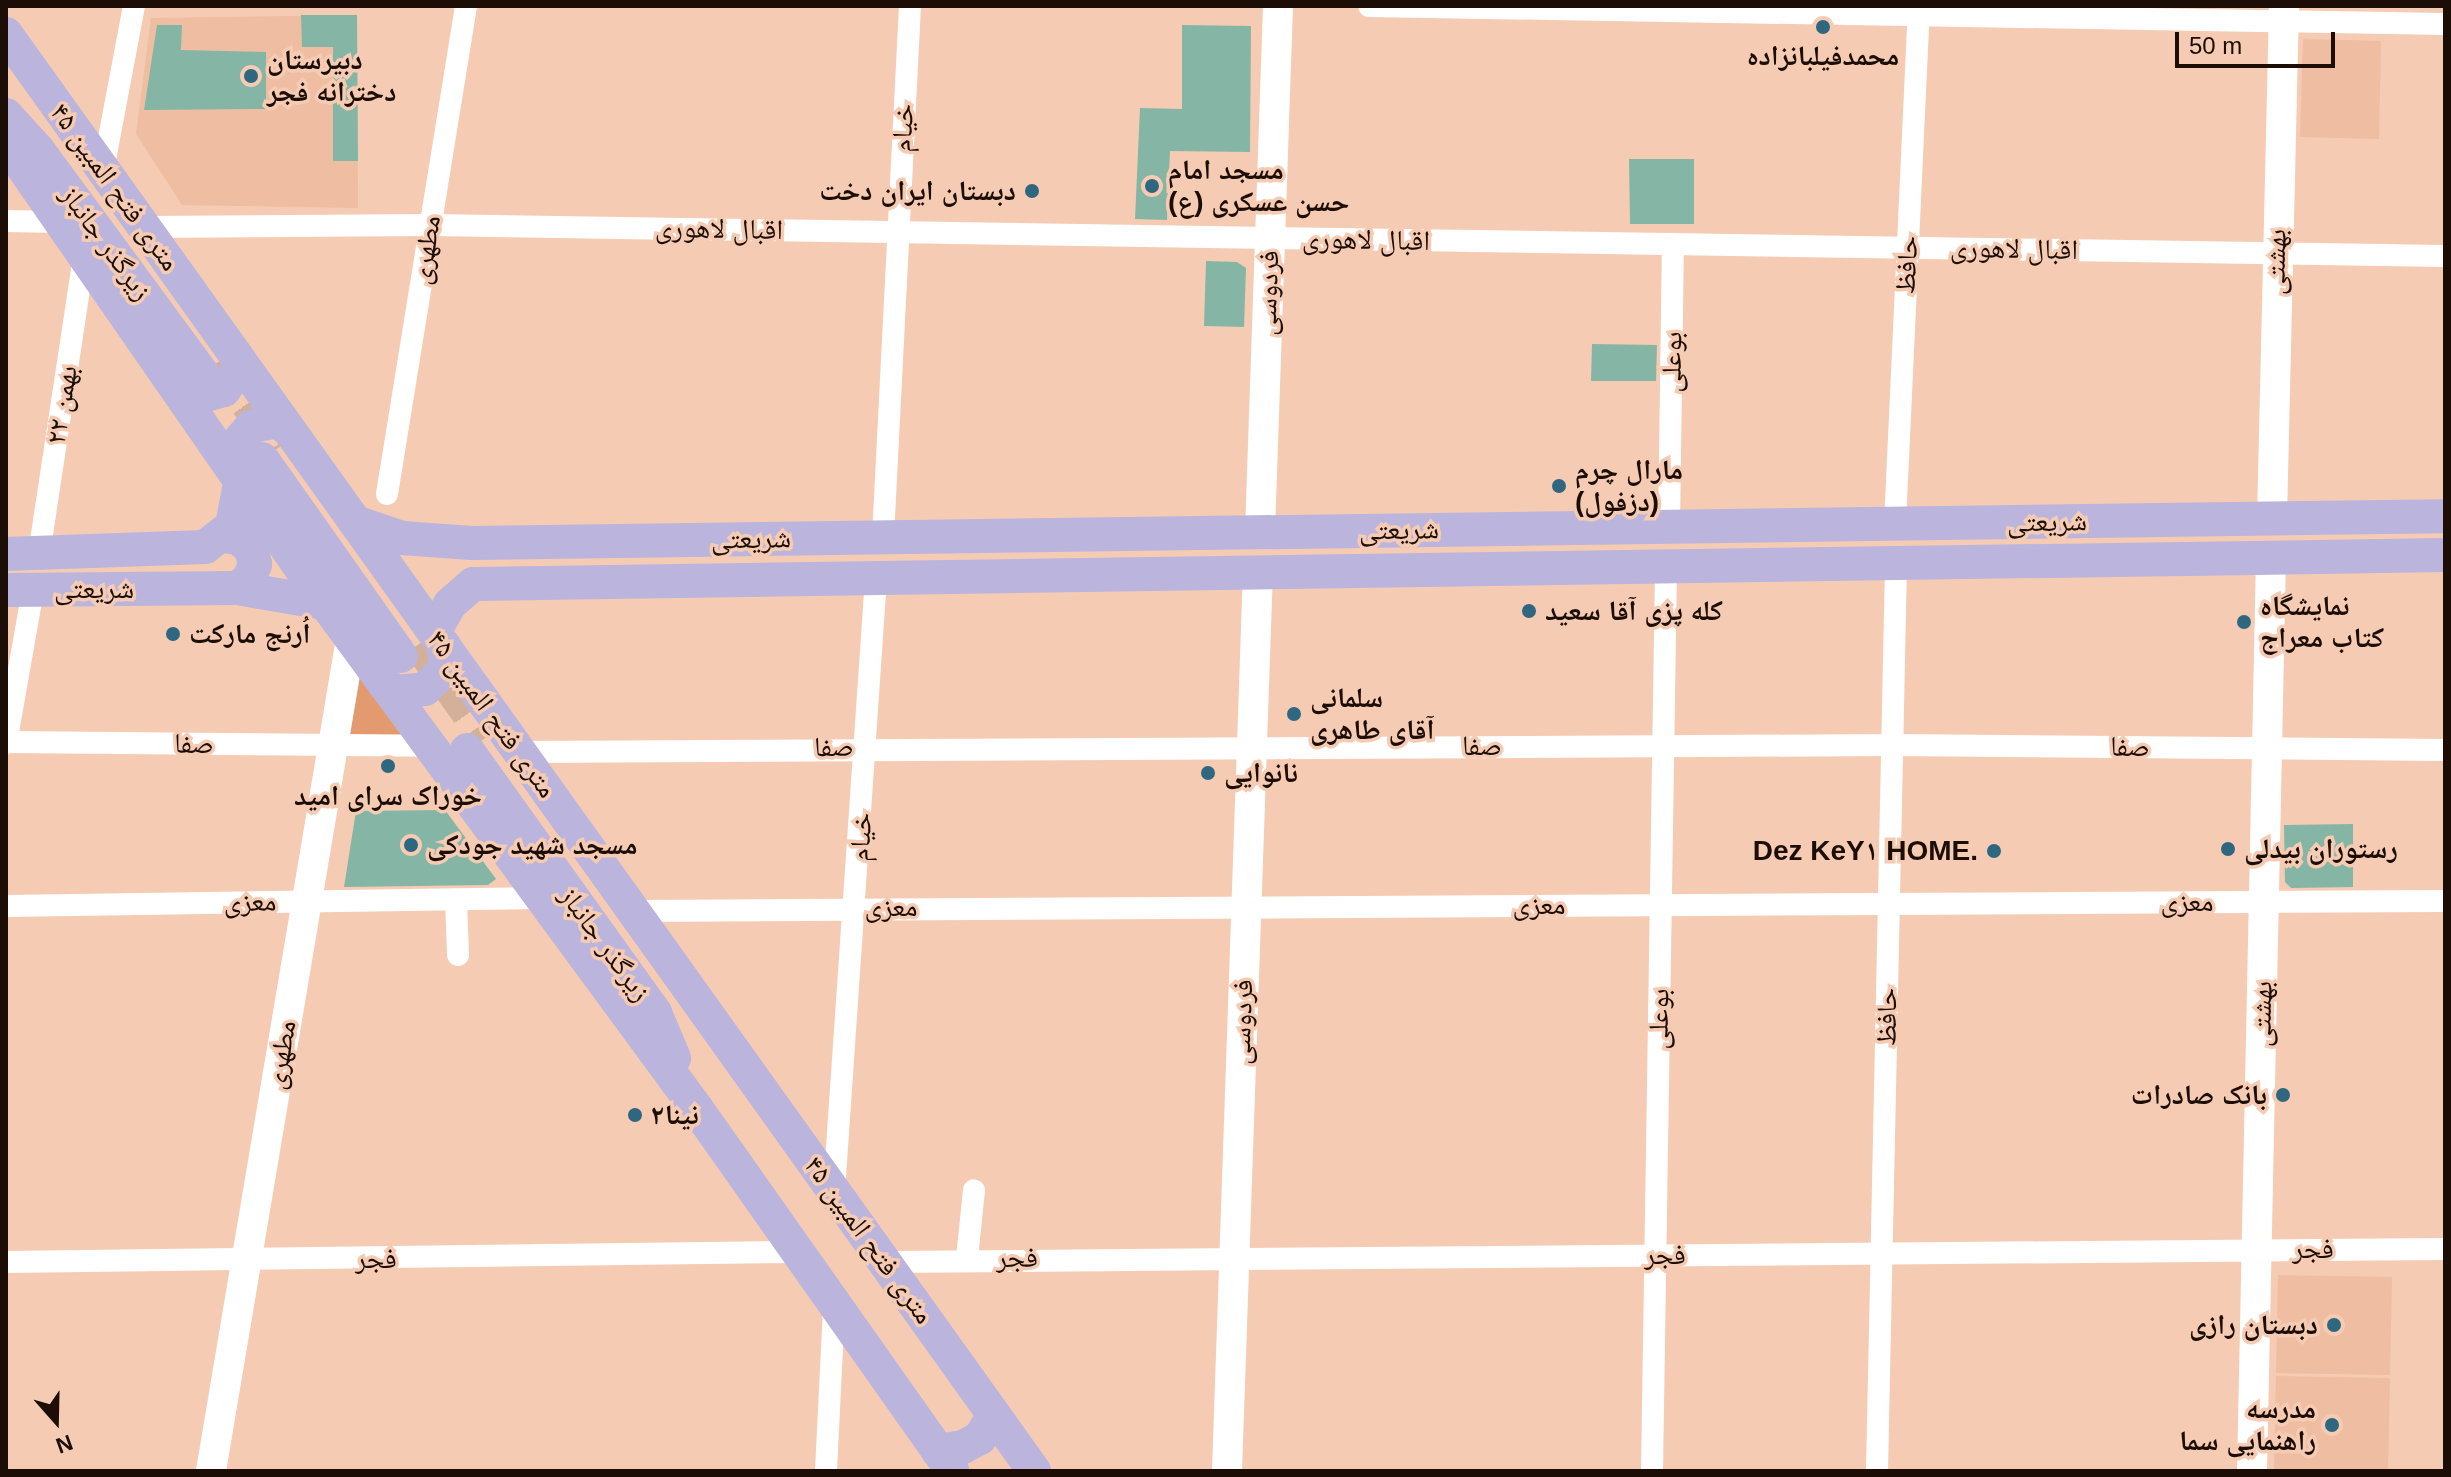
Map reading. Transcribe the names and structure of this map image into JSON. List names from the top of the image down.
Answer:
{
  "streets": {
    "main road": ["۴۵ متری فتح المبین", "زیرگذر جانباز", "شریعتی"],
    "street": [
      "خیام",
      "اقبال لاهوری",
      "مطهری",
      "بهشتی",
      "حافظ",
      "فردوسی",
      "بوعلی",
      "۲۲ بهمن",
      "صفا",
      "معزی",
      "فجر"
    ]
  },
  "crossings": [
    ["خیام", "۴۵ متری فتح المبین"],
    ["خیام", "اقبال لاهوری"],
    ["خیام", "شریعتی"],
    ["خیام", "صفا"],
    ["خیام", "معزی"],
    ["۴۵ متری فتح المبین", "اقبال لاهوری"],
    ["۴۵ متری فتح المبین", "زیرگذر جانباز"],
    ["۴۵ متری فتح المبین", "مطهری"],
    ["۴۵ متری فتح المبین", "۲۲ بهمن"],
    ["۴۵ متری فتح المبین", "شریعتی"],
    ["۴۵ متری فتح المبین", "صفا"],
    ["۴۵ متری فتح المبین", "معزی"],
    ["۴۵ متری فتح المبین", "فجر"],
    ["اقبال لاهوری", "مطهری"],
    ["اقبال لاهوری", "بهشتی"],
    ["اقبال لاهوری", "حافظ"],
    ["اقبال لاهوری", "فردوسی"],
    ["اقبال لاهوری", "بوعلی"],
    ["زیرگذر جانباز", "صفا"],
    ["مطهری", "صفا"],
    ["مطهری", "معزی"],
    ["مطهری", "فجر"],
    ["بهشتی", "شریعتی"],
    ["بهشتی", "صفا"],
    ["بهشتی", "معزی"],
    ["بهشتی", "فجر"],
    ["حافظ", "شریعتی"],
    ["حافظ", "صفا"],
    ["حافظ", "معزی"],
    ["حافظ", "فجر"],
    ["فردوسی", "شریعتی"],
    ["فردوسی", "صفا"],
    ["فردوسی", "معزی"],
    ["فردوسی", "فجر"],
    ["بوعلی", "شریعتی"],
    ["بوعلی", "صفا"],
    ["بوعلی", "معزی"],
    ["بوعلی", "فجر"],
    ["۲۲ بهمن", "شریعتی"]
  ],
  "places": [
    "محمدفيلبانزاده",
    "دبیرستان دخترانه فجر",
    "مسجد امام حسن عسکری (ع)",
    "دبستان ایران دخت",
    "مارال چرم (دزفول)",
    "کله پزی آقا سعید",
    "نمایشگاه کتاب معراج",
    "اُرنج مارکت",
    "سلمانی آقای طاهری",
    "خوراک سرای امید",
    "نانوایی",
    "مسجد شهید جودکی",
    "رستوران بیدلی",
    "Dez KeY۱ HOME.",
    "بانک صادرات",
    "نینا۲",
    "دبستان رازی",
    "مدرسه راهنمایی سما"
  ],
  "scale_bar": "50 m",
  "north": "bottom"
}
